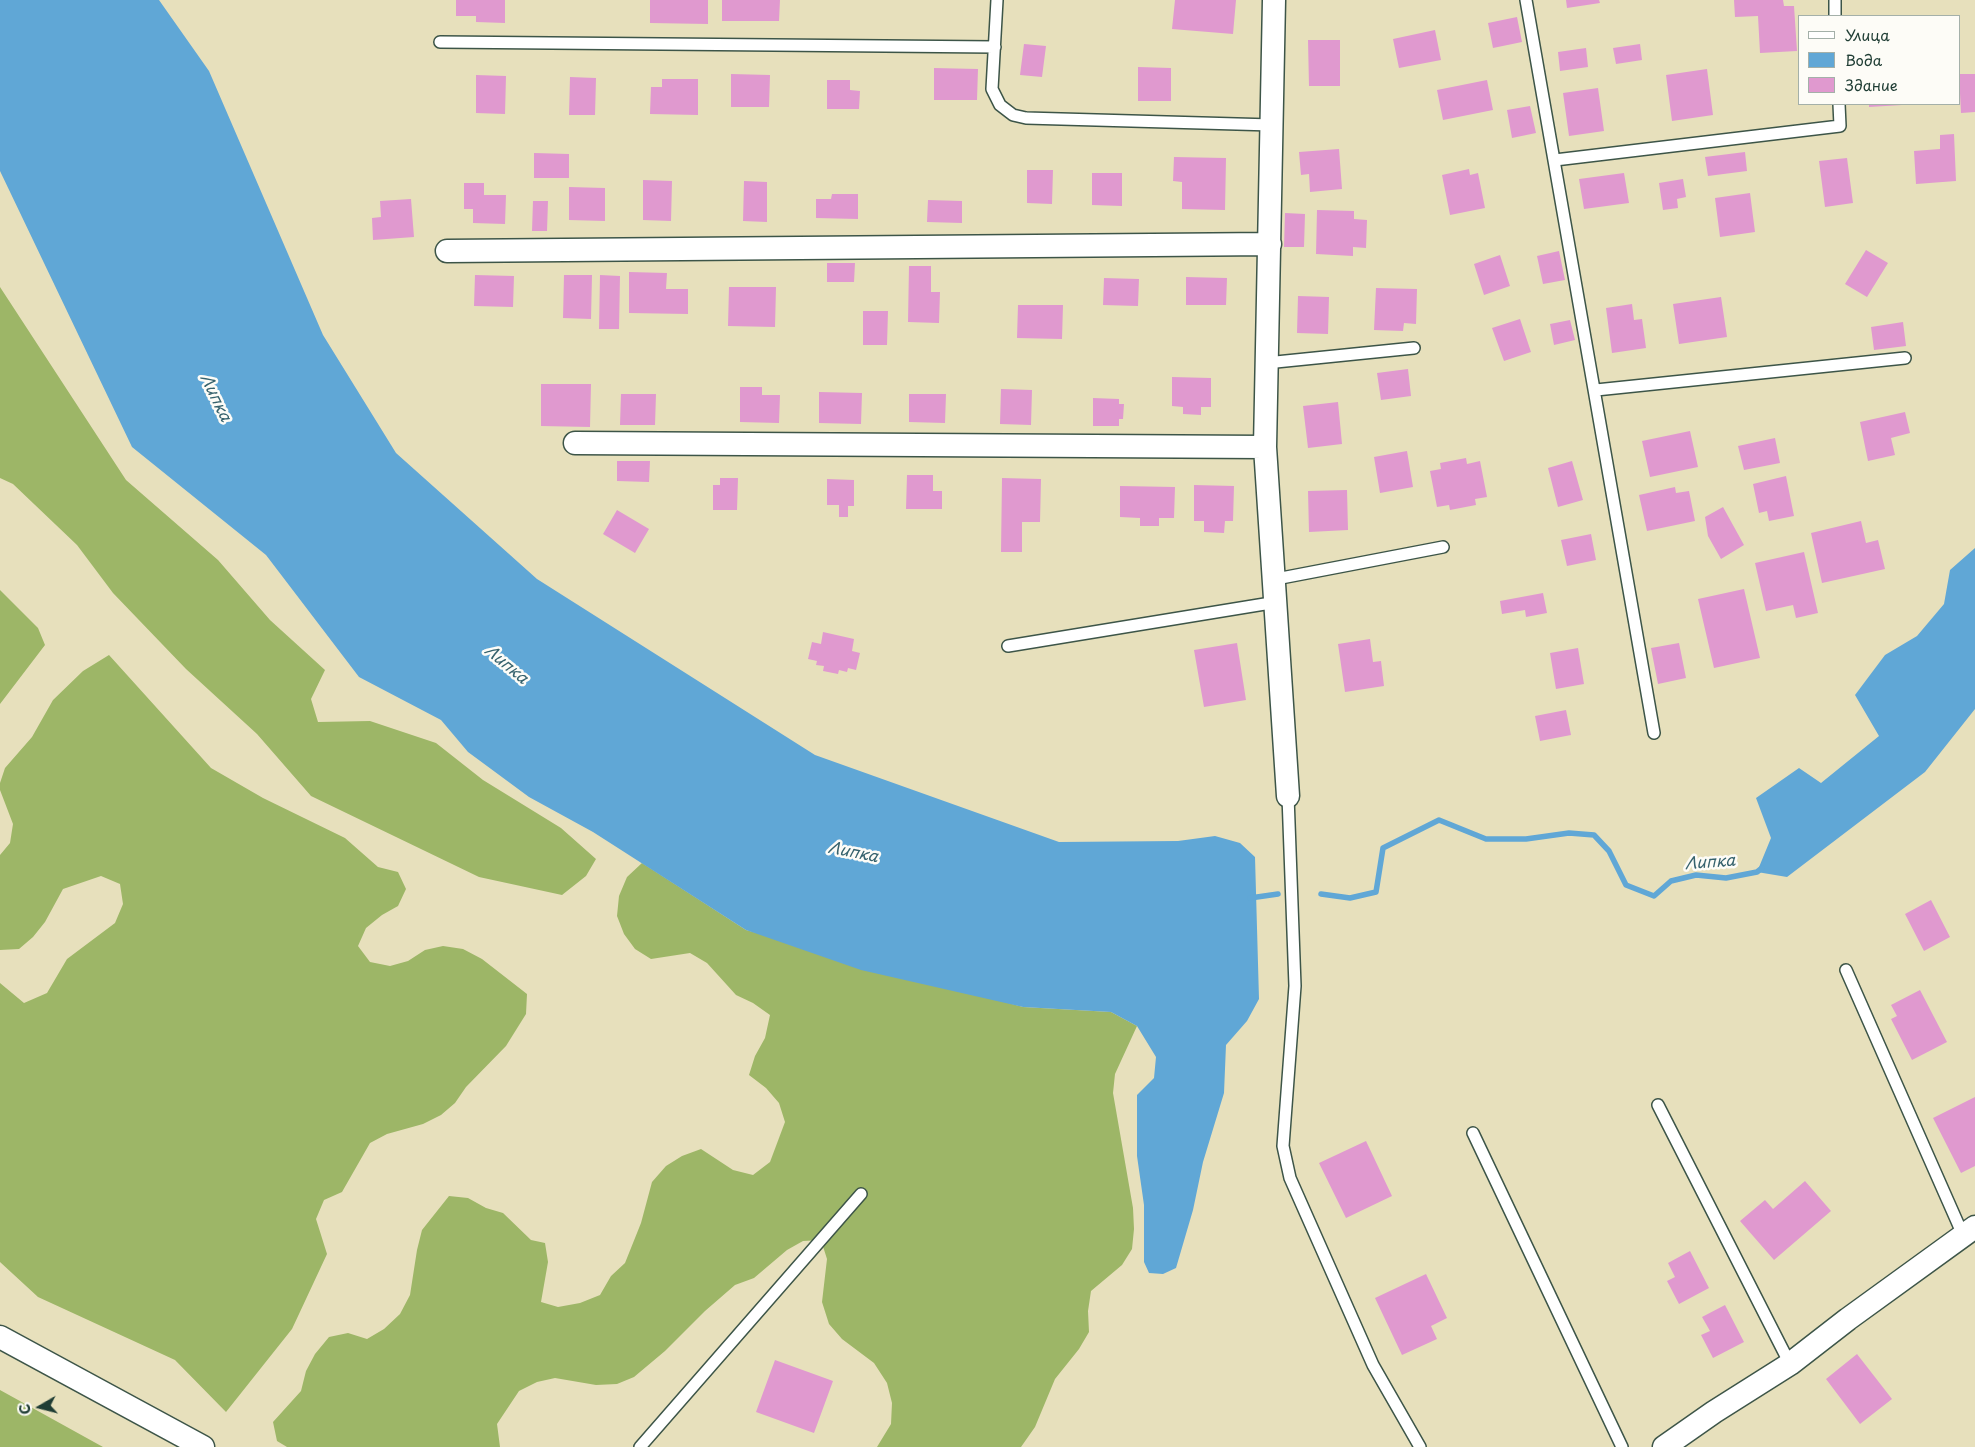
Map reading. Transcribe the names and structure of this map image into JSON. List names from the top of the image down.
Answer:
{
  "water": ["Липка"],
  "legend": ["Улица", "Вода", "Здание"],
  "north": "left"
}
